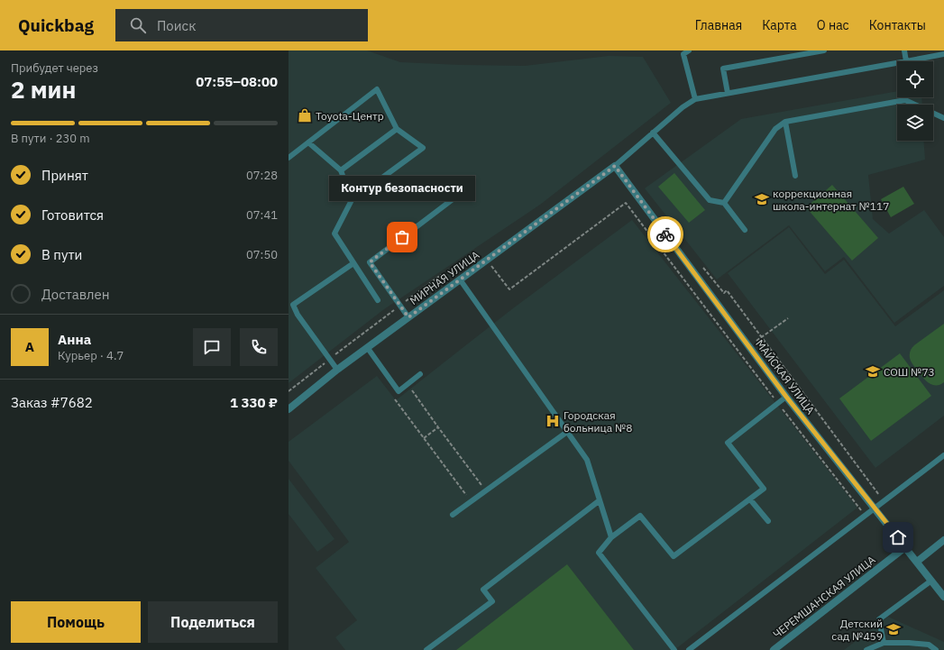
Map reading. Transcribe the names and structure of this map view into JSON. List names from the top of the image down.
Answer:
{
  "streets": {
    "street": ["МИРНАЯ УЛИЦА", "МАЙСКАЯ УЛИЦА", "ЧЕРЕМШАНСКАЯ УЛИЦА"]
  },
  "crossings": [
    ["МИРНАЯ УЛИЦА", "МАЙСКАЯ УЛИЦА"],
    ["МАЙСКАЯ УЛИЦА", "ЧЕРЕМШАНСКАЯ УЛИЦА"]
  ],
  "places": {
    "shop": ["Toyota-Центр"],
    "school or university": ["коррекционная школа-интернат №117", "СОШ №73", "Детский сад №459"],
    "other": ["Контур безопасности"],
    "hospital": ["Городская больница №8"]
  },
  "page": {
    "header": "Quickbag",
    "search": "Поиск",
    "nav": [
      "Главная",
      "Карта",
      "О нас",
      "Контакты"
    ],
    "heading": ["2 мин", "Прибудет через", "07:55–08:00"],
    "panel": [
      "Анна",
      "Курьер · 4.7",
      "Заказ #7682",
      "1 330 ₽"
    ],
    "bar": "В пути · 230 m",
    "list": [
      ["Принят", "07:28"],
      ["Готовится", "07:41"],
      ["В пути", "07:50"],
      "Доставлен"
    ],
    "bubble": "Контур безопасности",
    "round": "А",
    "buttons": ["Помощь", "Поделиться"]
  }
}
